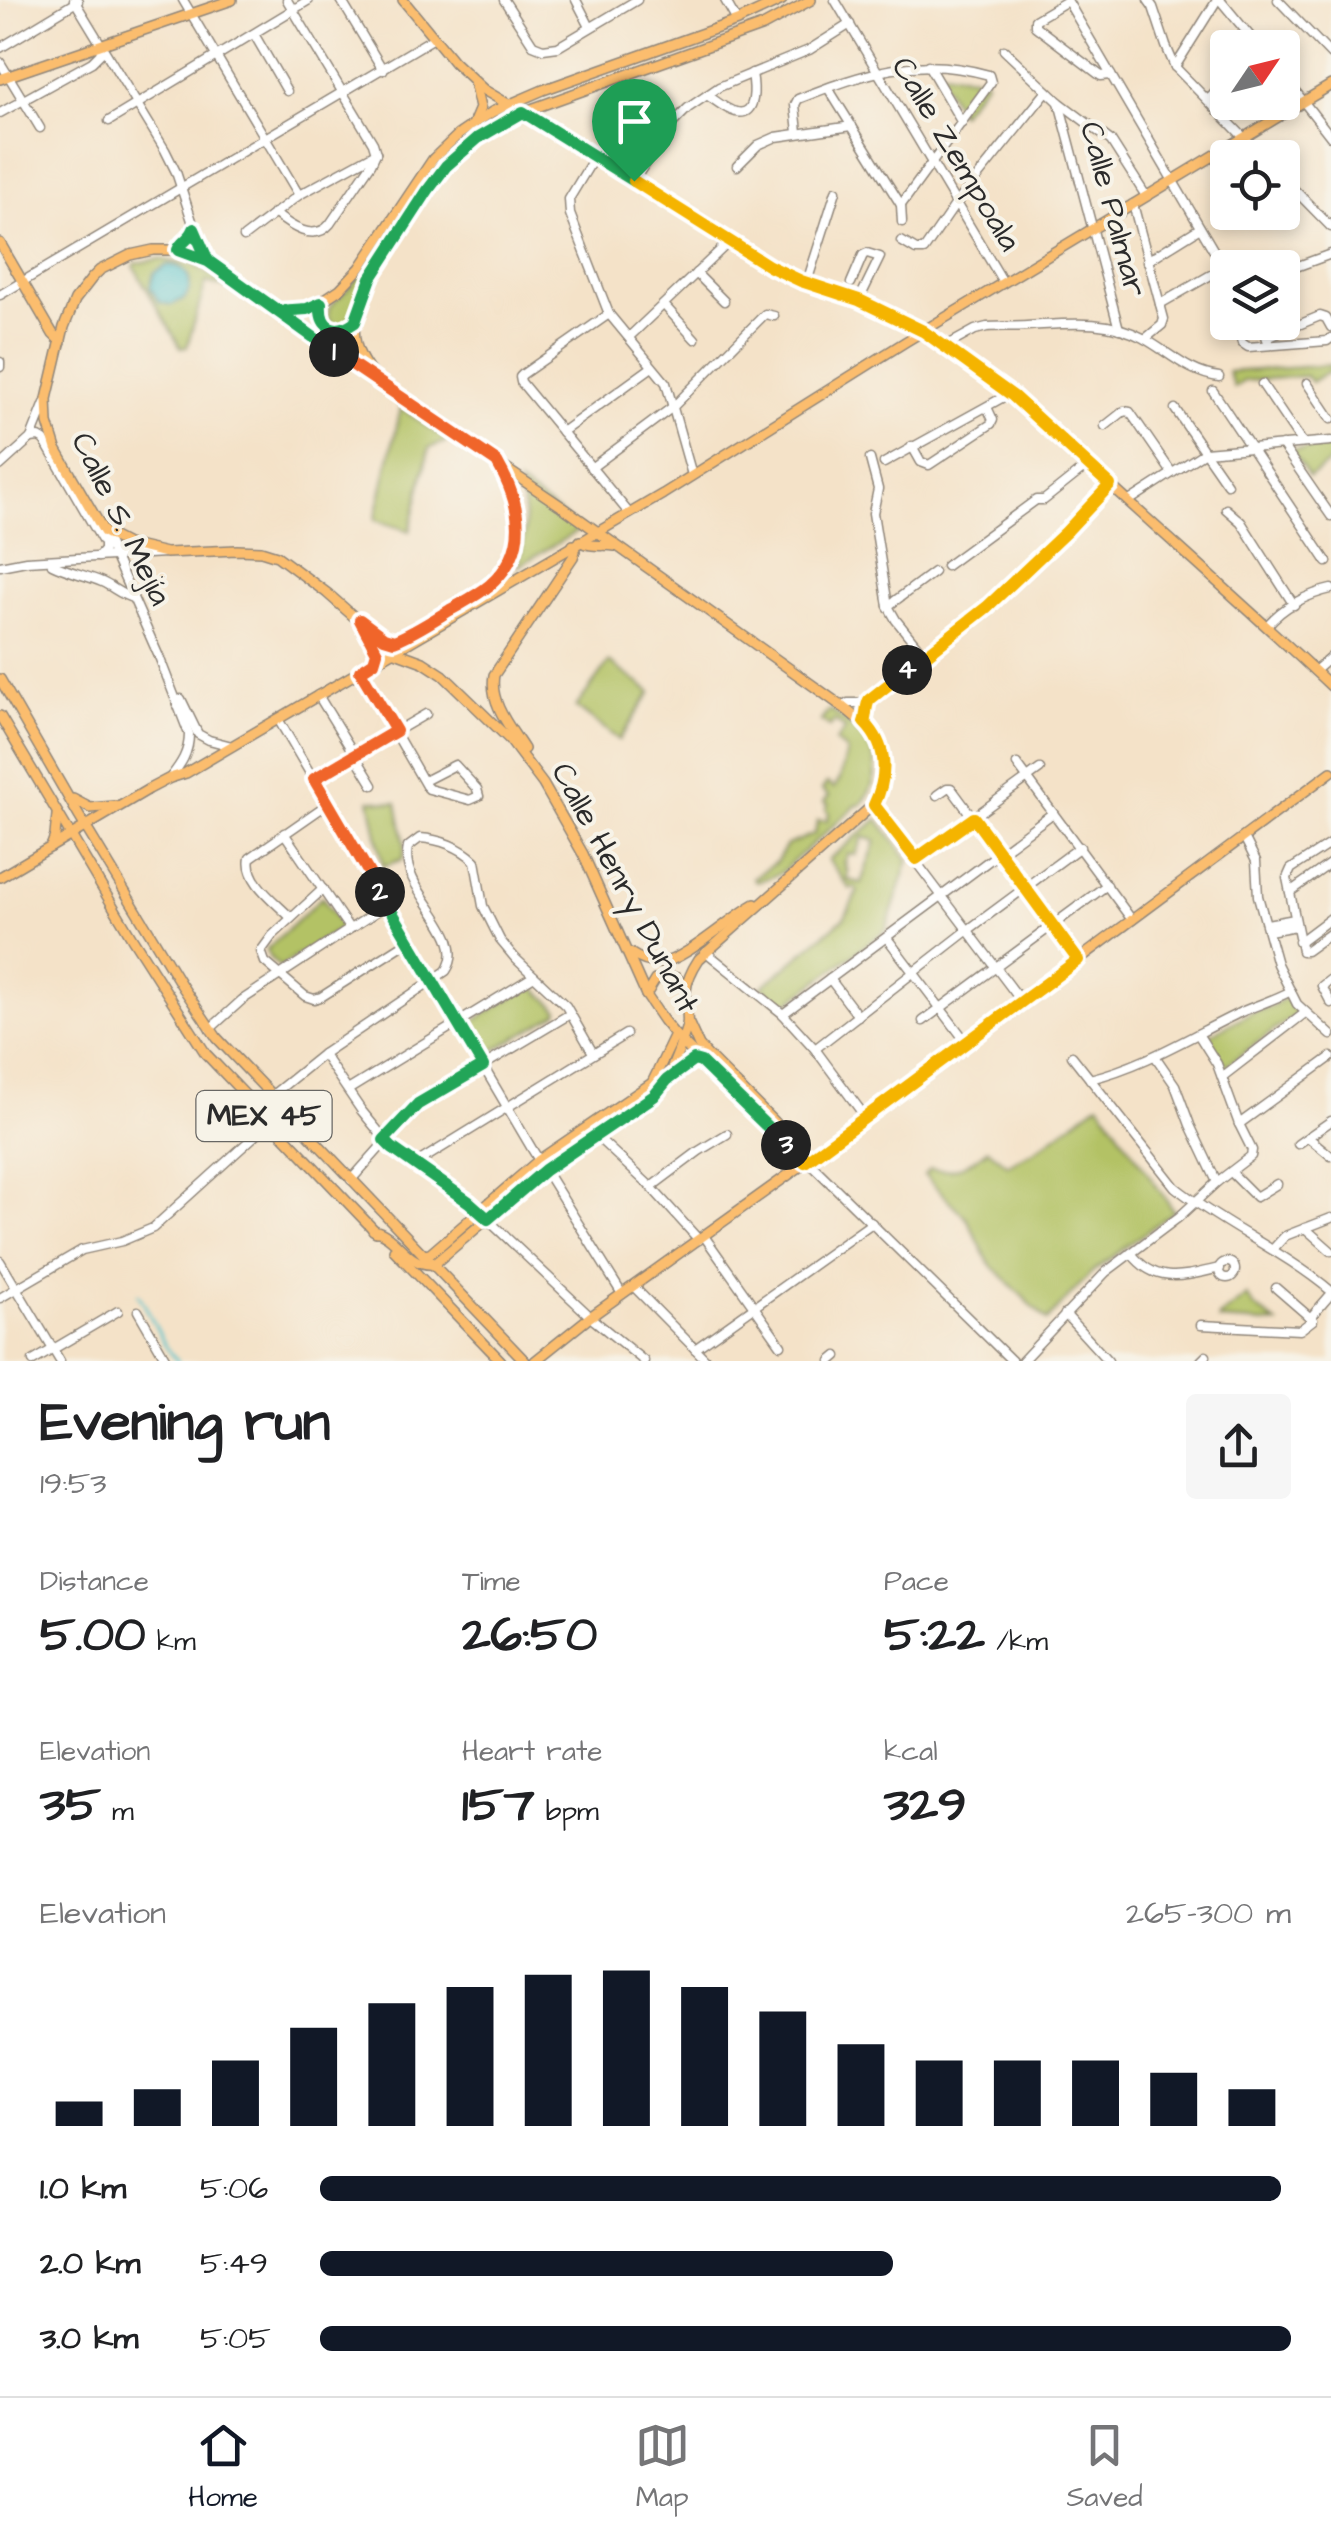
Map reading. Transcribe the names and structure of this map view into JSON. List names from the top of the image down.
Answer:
{
  "streets": {
    "main road": ["Calle S. Mejía", "Calle Henry Dunant", "MEX 45"],
    "street": ["Calle Zempoala", "Calle Palmar"]
  },
  "crossings": [
    ["Calle S. Mejía", "Calle Henry Dunant"]
  ],
  "north": "top right",
  "page": {
    "pins": [
      "1",
      "4",
      "2",
      "3"
    ],
    "heading": ["Evening run", "19:53"],
    "stats": [
      ["Distance", "5.00 km"],
      ["Time", "26:50"],
      ["Pace", "5:22 /km"],
      ["Elevation", "35 m"],
      ["Heart rate", "157 bpm"],
      ["kcal", "329"]
    ],
    "chart": ["Elevation", "265–300 m"],
    "list": [
      {
        "name": "1.0 km",
        "note": "5:06"
      },
      {
        "name": "2.0 km",
        "note": "5:49"
      },
      {
        "name": "3.0 km",
        "note": "5:05"
      }
    ],
    "tabs": ["Home", "Map", "Saved"]
  }
}
